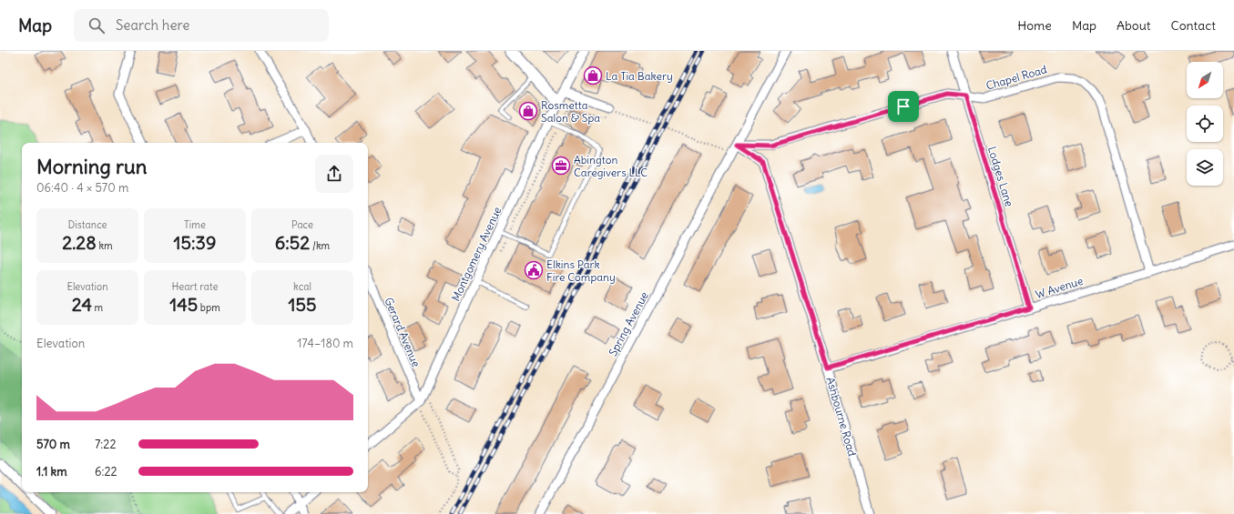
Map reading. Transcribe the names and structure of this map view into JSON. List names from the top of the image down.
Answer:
{
  "streets": {
    "street": [
      "Chapel Road",
      "Lodges Lane",
      "Montgomery Avenue",
      "W Avenue",
      "Spring Avenue",
      "Gerard Avenue",
      "Ashbourne Road"
    ]
  },
  "crossings": [
    ["Chapel Road", "Lodges Lane"],
    ["Chapel Road", "W Avenue"],
    ["Chapel Road", "Spring Avenue"],
    ["Chapel Road", "Ashbourne Road"],
    ["Lodges Lane", "W Avenue"],
    ["Montgomery Avenue", "Gerard Avenue"],
    ["W Avenue", "Ashbourne Road"],
    ["Spring Avenue", "Ashbourne Road"]
  ],
  "places": {
    "shop": ["La Tia Bakery", "Rosmetta Salon & Spa"],
    "office": ["Abington Caregivers LLC"],
    "public building": ["Elkins Park Fire Company"]
  },
  "north": "bottom left",
  "page": {
    "header": "Map",
    "search": "Search here",
    "nav": [
      "Home",
      "Map",
      "About",
      "Contact"
    ],
    "heading": ["Morning run", "06:40 · 4 × 570 m"],
    "stats": [
      ["Distance", "2.28 km"],
      ["Time", "15:39"],
      ["Pace", "6:52 /km"],
      ["Elevation", "24 m"],
      ["Heart rate", "145 bpm"],
      ["kcal", "155"]
    ],
    "chart": ["Elevation", "174–180 m"],
    "list": [
      {
        "name": "570 m",
        "note": "7:22"
      },
      {
        "name": "1.1 km",
        "note": "6:22"
      }
    ]
  }
}
